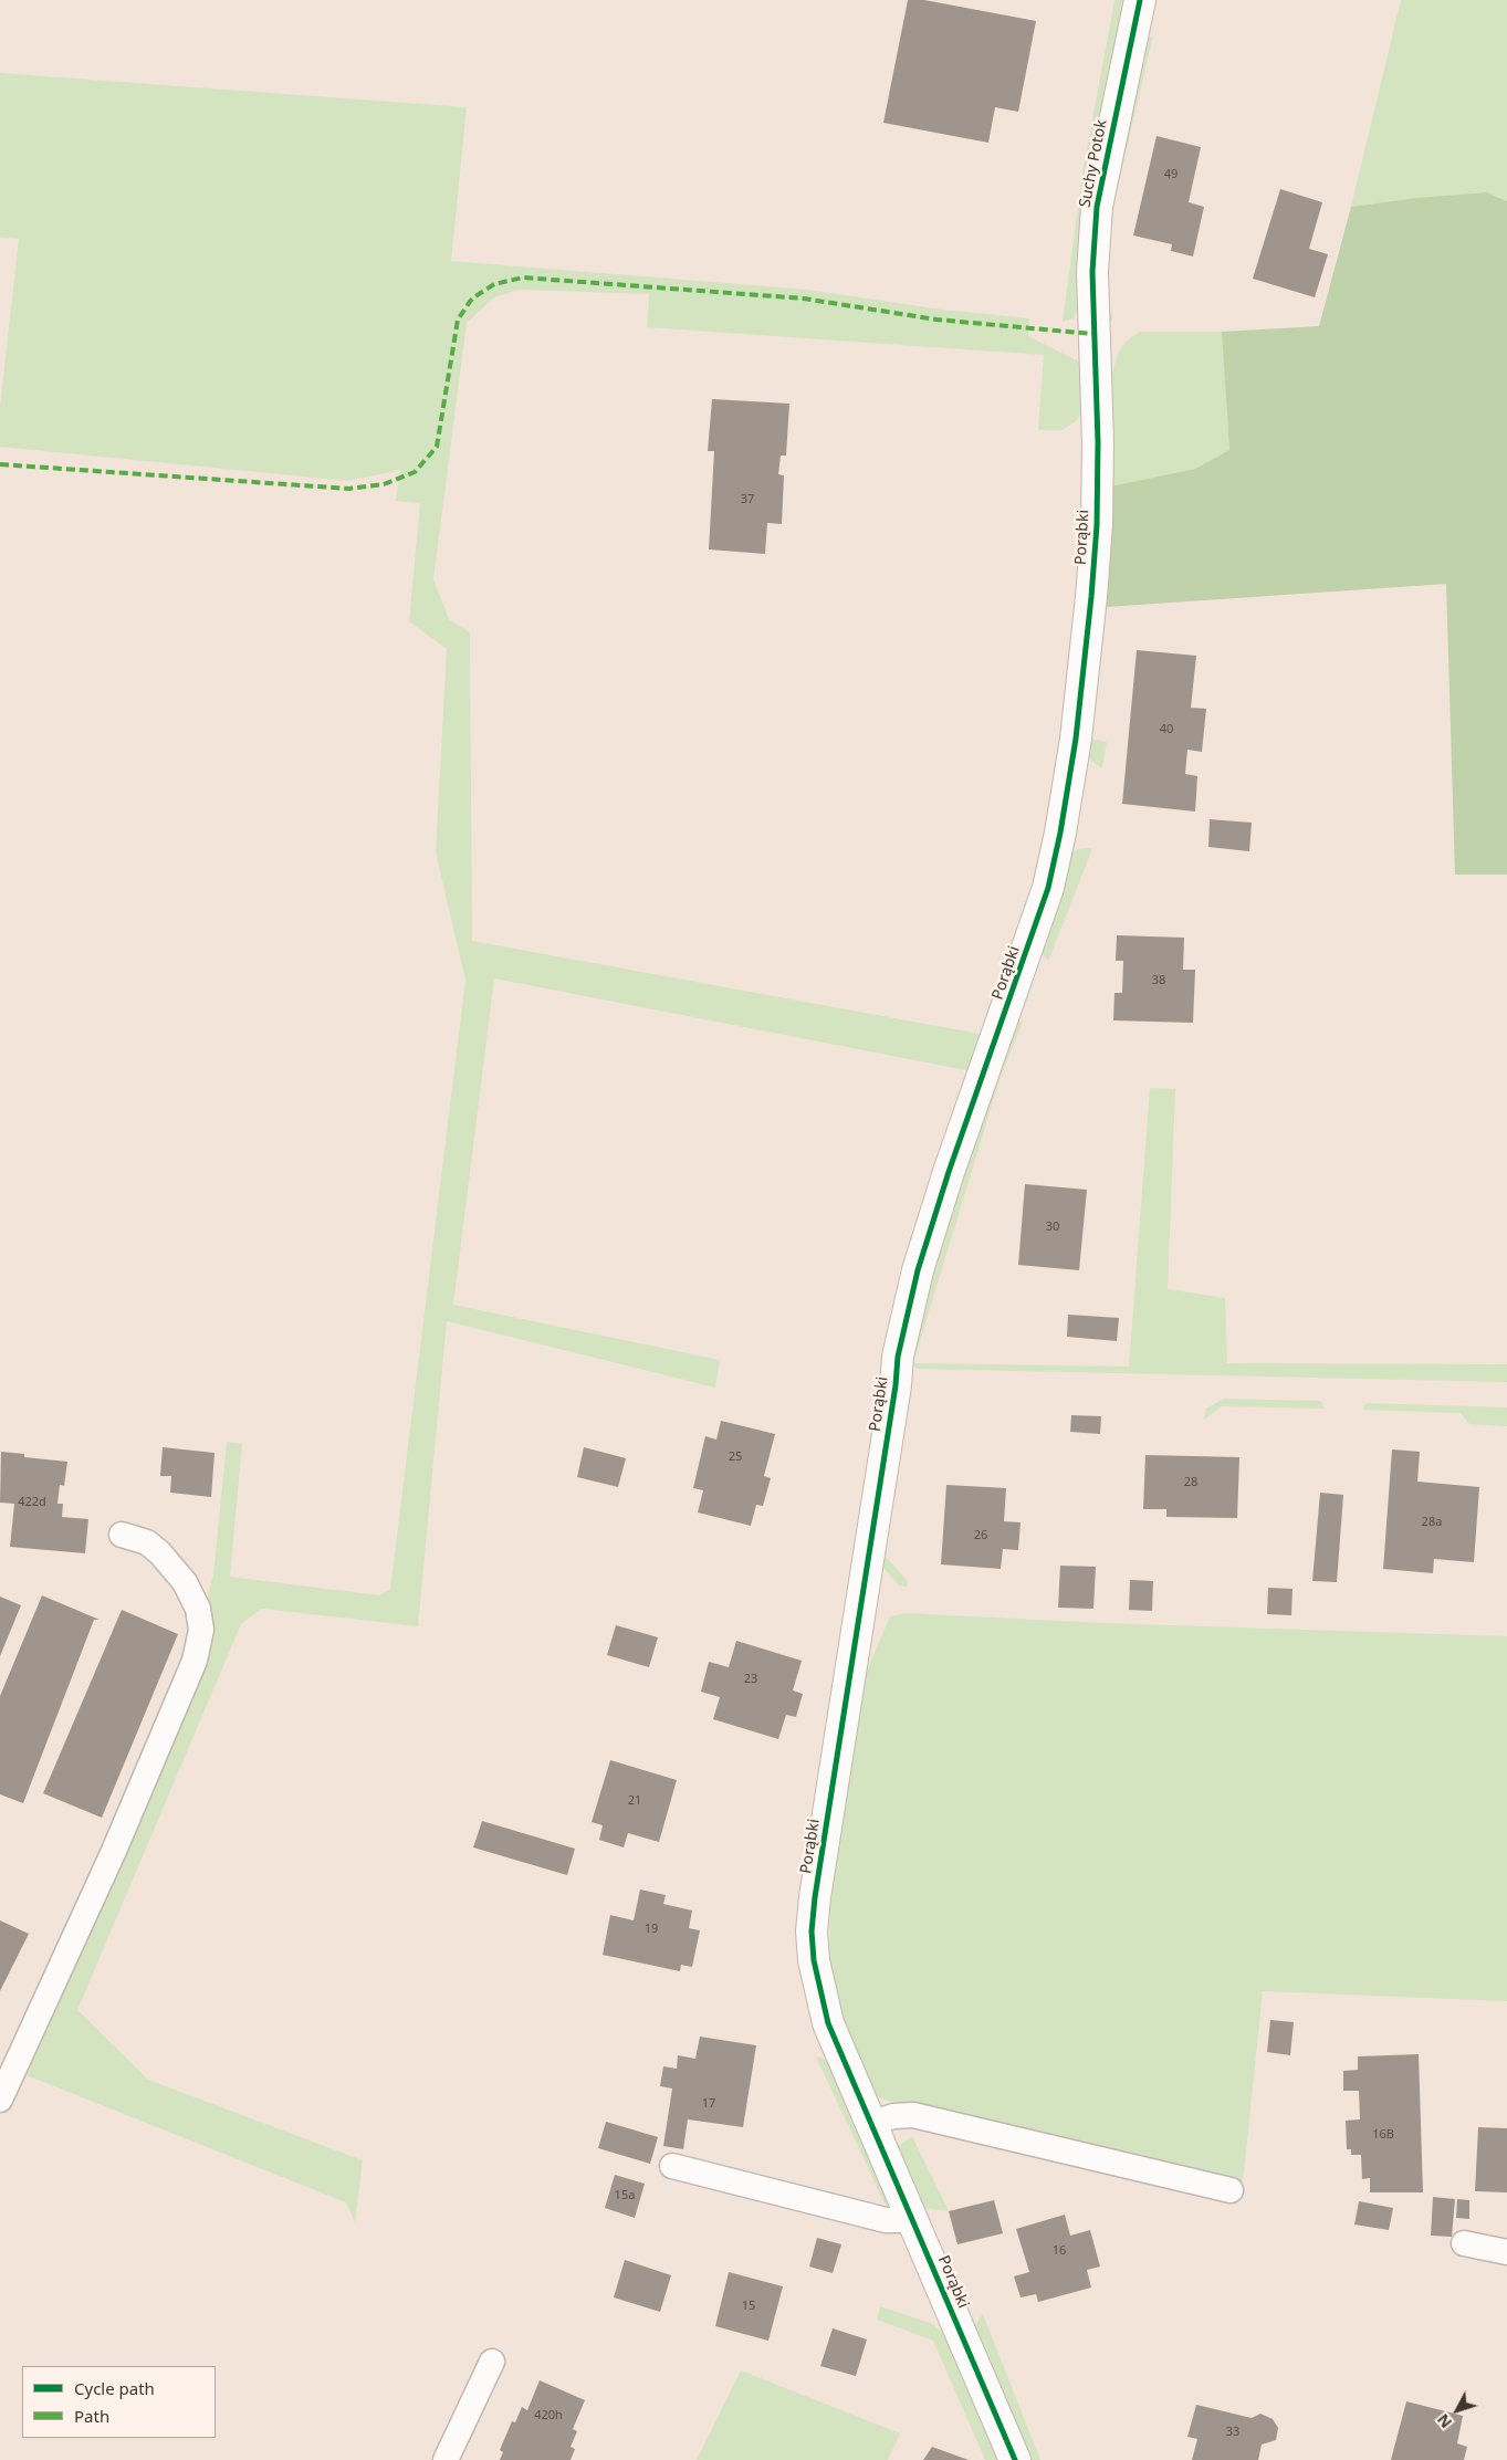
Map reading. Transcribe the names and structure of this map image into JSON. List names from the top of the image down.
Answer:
{
  "streets": {
    "street": ["Suchy Potok", "Porąbki"]
  },
  "crossings": [
    ["Suchy Potok", "Porąbki"]
  ],
  "house_numbers": [
    "49",
    "37",
    "40",
    "38",
    "30",
    "25",
    "28",
    "422d",
    "28a",
    "26",
    "23",
    "21",
    "19",
    "17",
    "16B",
    "15a",
    "16",
    "15",
    "420h",
    "33"
  ],
  "legend": ["Cycle path", "Path"],
  "north": "bottom left"
}
